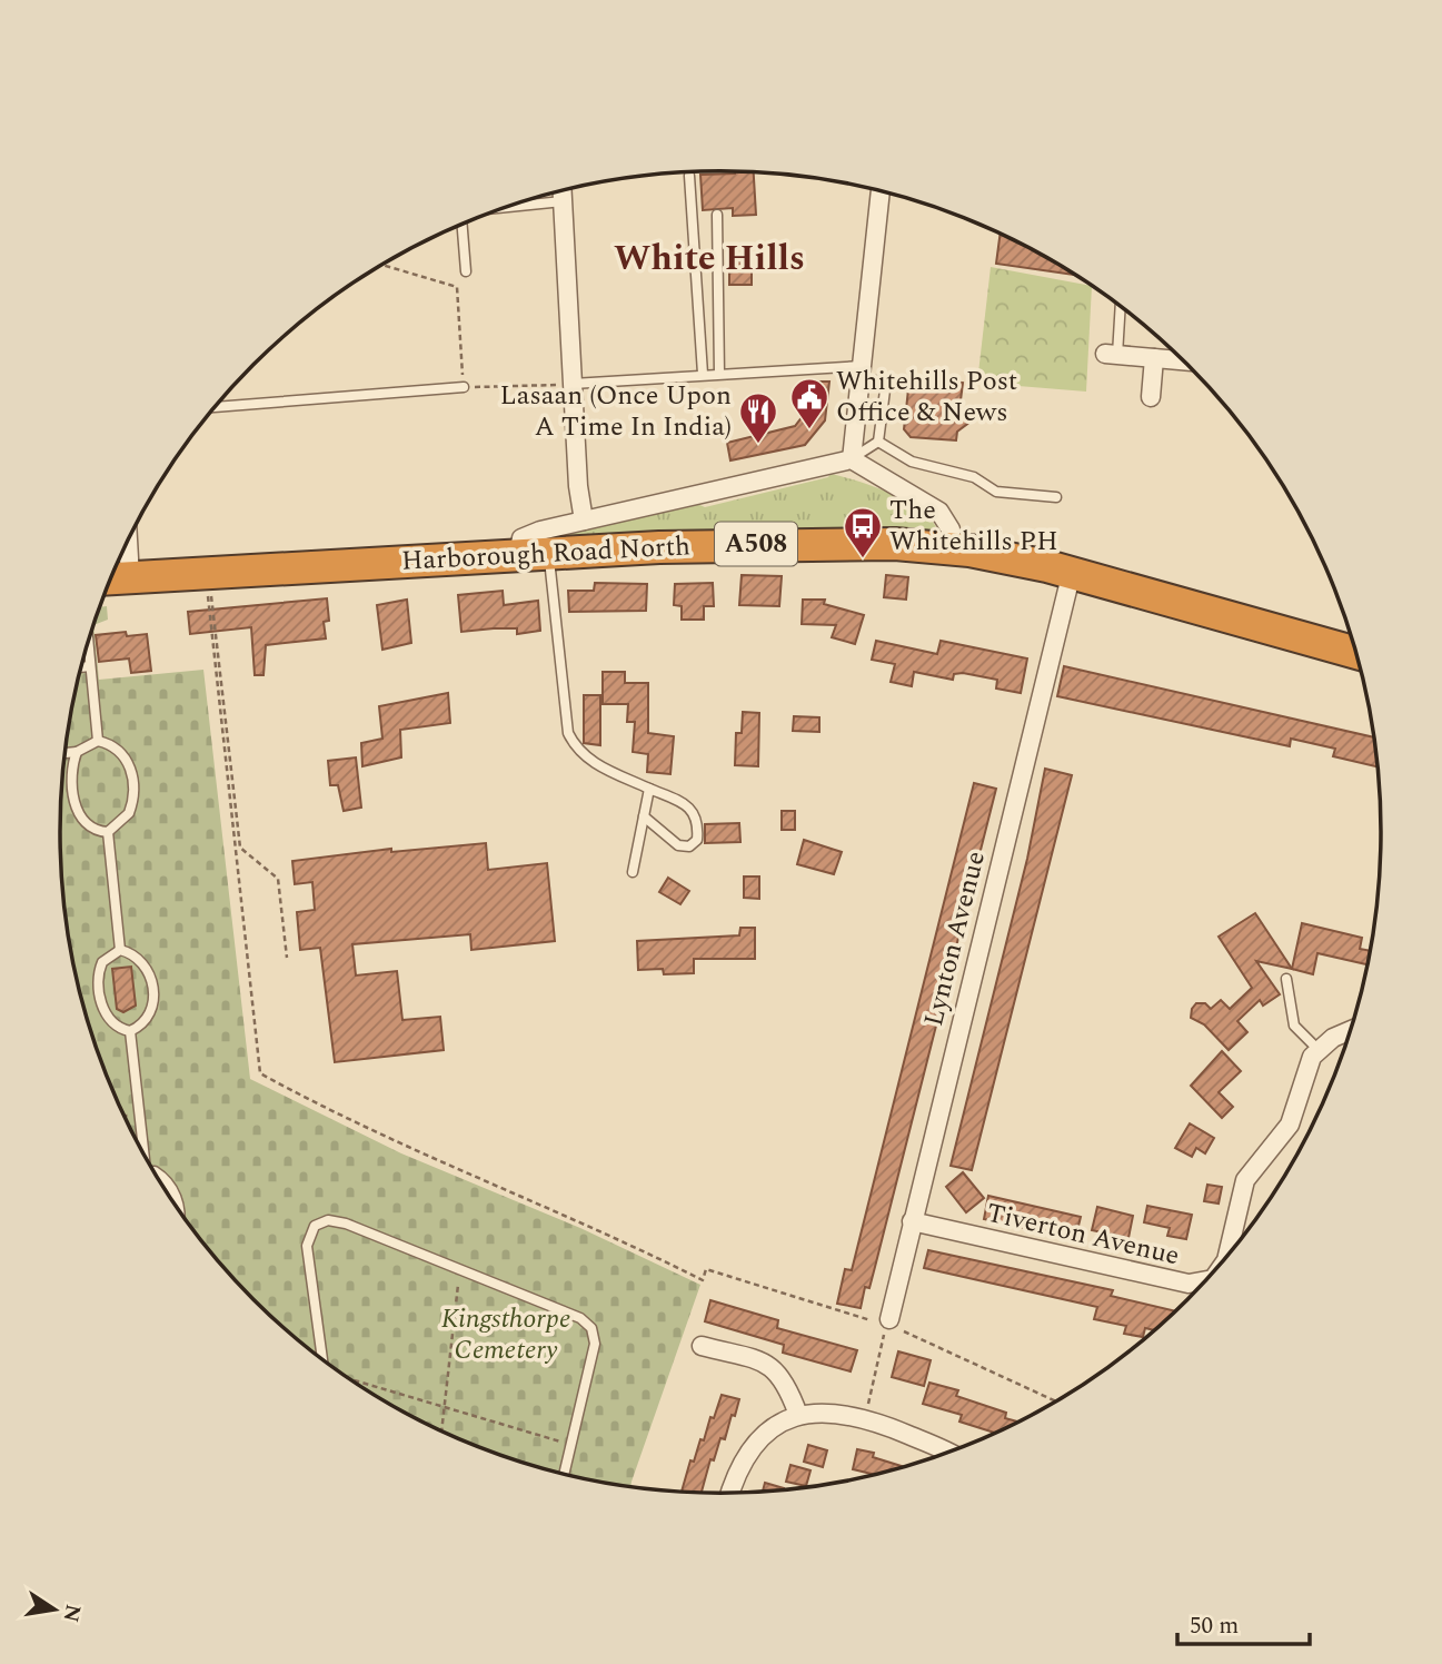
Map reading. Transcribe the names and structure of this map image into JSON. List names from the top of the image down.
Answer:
{
  "streets": {
    "highway": ["A508", "Harborough Road North"],
    "street": ["Lynton Avenue", "Tiverton Avenue"]
  },
  "crossings": [
    ["A508", "Harborough Road North"],
    ["Harborough Road North", "Lynton Avenue"],
    ["Lynton Avenue", "Tiverton Avenue"]
  ],
  "districts": ["White Hills"],
  "parks": ["Kingsthorpe Cemetery"],
  "places": {
    "public building": ["Whitehills Post Office & News"],
    "restaurant": ["Lasaan (Once Upon A Time In India)"],
    "bus stop": ["The Whitehills PH"]
  },
  "scale_bar": "50 m",
  "north": "right"
}
